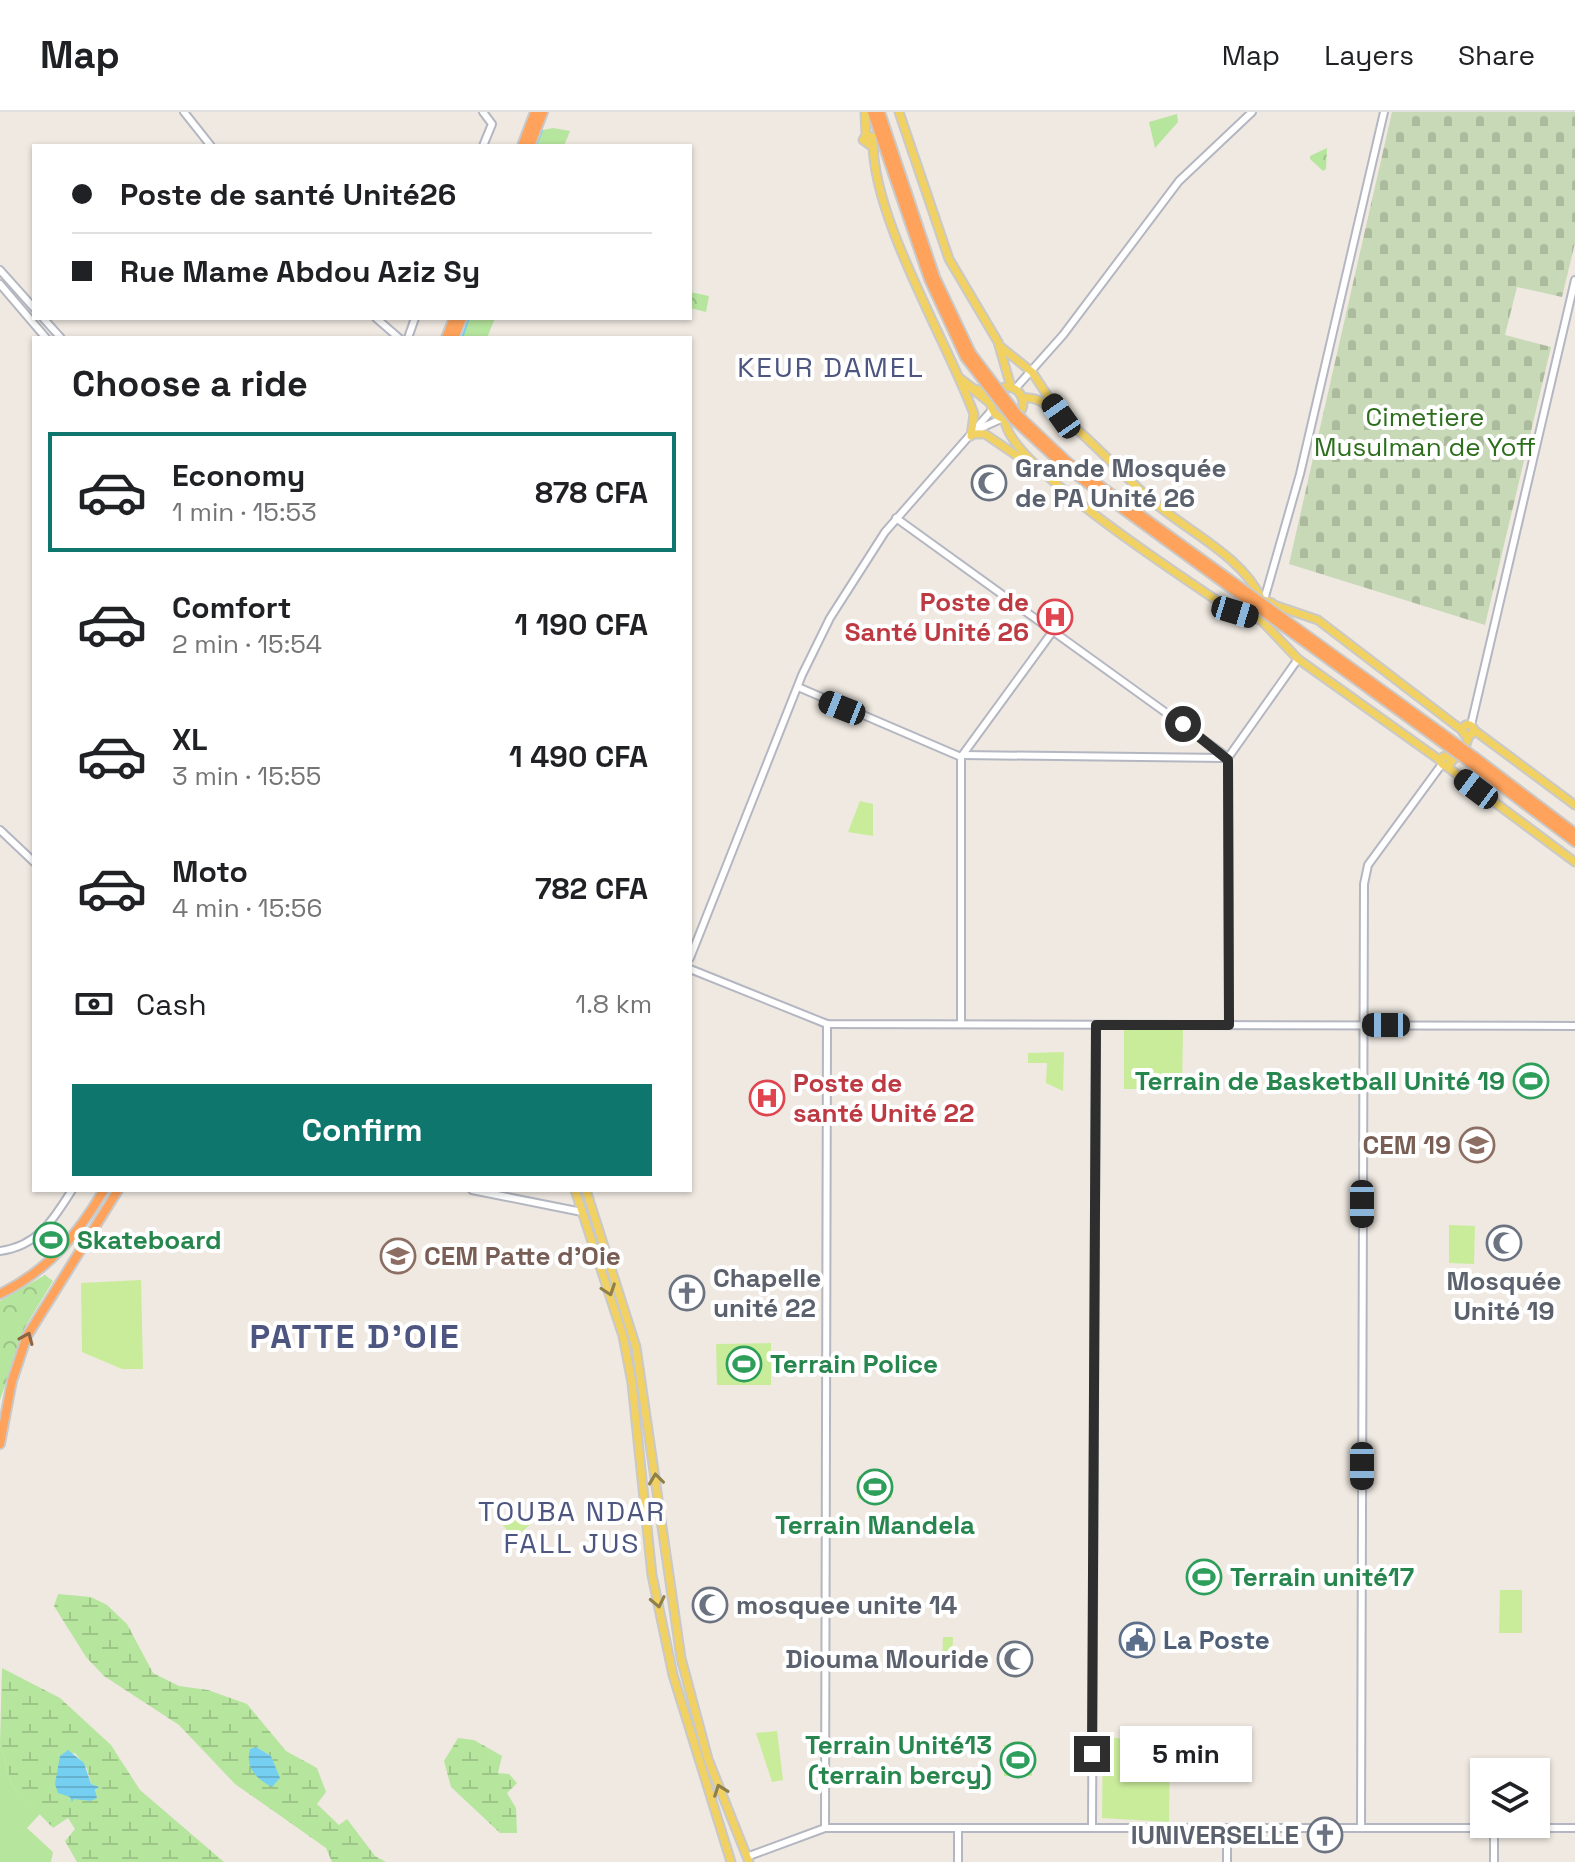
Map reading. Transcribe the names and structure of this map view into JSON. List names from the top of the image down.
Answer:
{
  "districts": ["KEUR DAMEL", "PATTE D'OIE", "TOUBA NDAR FALL JUS"],
  "parks": ["Cimetiere Musulman de Yoff"],
  "places": {
    "mosque": [
      "Grande Mosquée de PA Unité 26",
      "Mosquée Unité 19",
      "mosquee unite 14",
      "Diouma Mouride"
    ],
    "hospital": ["Poste de Santé Unité 26", "Poste de santé Unité 22"],
    "sports": [
      "Terrain de Basketball Unité 19",
      "Skateboard",
      "Terrain Police",
      "Terrain Mandela",
      "Terrain unité17",
      "Terrain Unité13 (terrain bercy)"
    ],
    "school or university": ["CEM 19", "CEM Patte d'Oie"],
    "church": ["Chapelle unité 22", "IUNIVERSELLE"],
    "public building": ["La Poste"]
  },
  "page": {
    "header": "Map",
    "nav": ["Map", "Layers", "Share"],
    "banner": ["Poste de santé Unité26", "Rue Mame Abdou Aziz Sy"],
    "heading": "Choose a ride",
    "list": [
      {
        "name": "Economy",
        "note": "1 min · 15:53",
        "value": "878 CFA"
      },
      {
        "name": "Comfort",
        "note": "2 min · 15:54",
        "value": "1 190 CFA"
      },
      {
        "name": "XL",
        "note": "3 min · 15:55",
        "value": "1 490 CFA"
      },
      {
        "name": "Moto",
        "note": "4 min · 15:56",
        "value": "782 CFA"
      }
    ],
    "pay": ["Cash", "1.8 km"],
    "buttons": "Confirm",
    "bubble": "5 min"
  }
}
